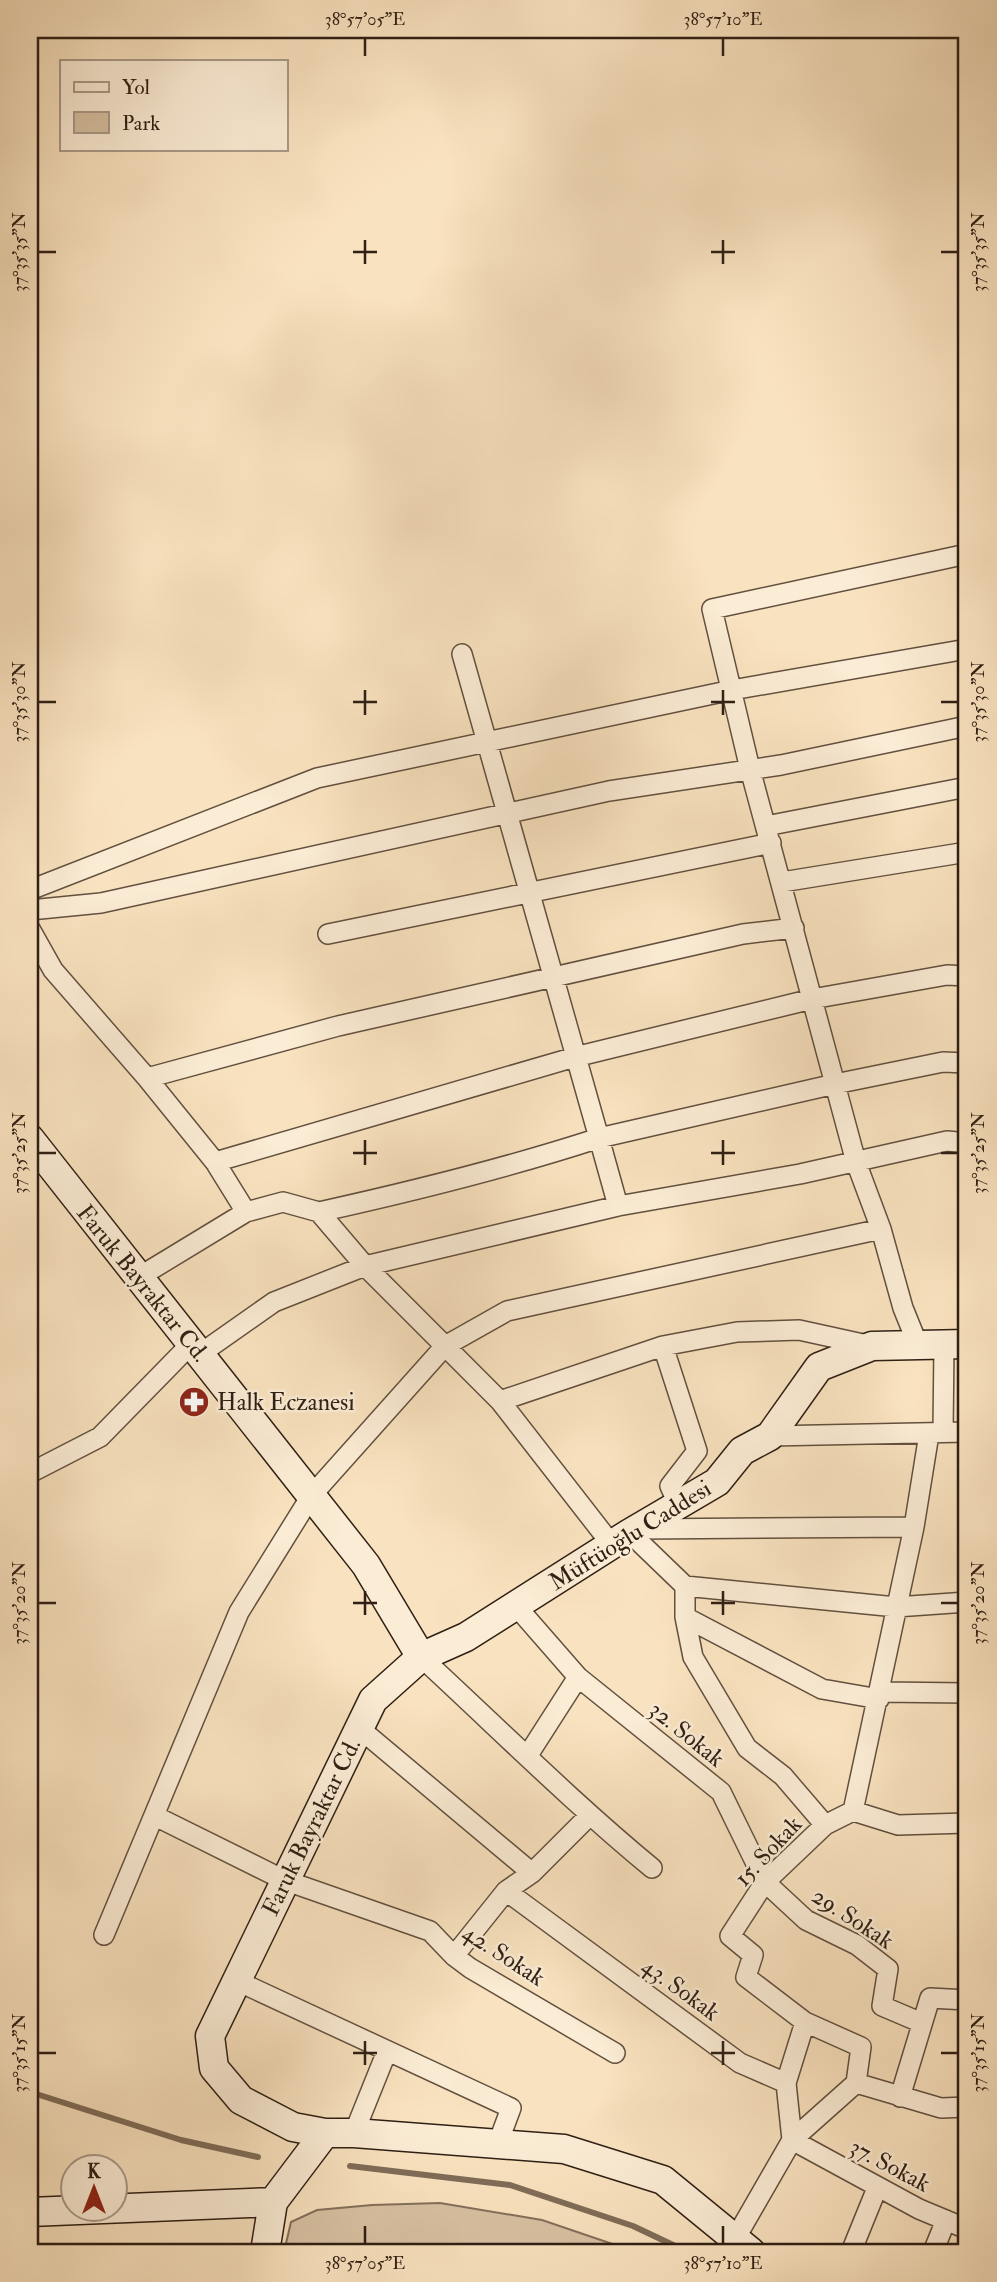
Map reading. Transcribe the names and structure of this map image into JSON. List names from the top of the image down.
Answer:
{
  "streets": {
    "street": [
      "Faruk Bayraktar Cd.",
      "Müftüoğlu Caddesi",
      "32. Sokak",
      "15. Sokak",
      "29. Sokak",
      "42. Sokak",
      "43. Sokak",
      "37. Sokak"
    ]
  },
  "crossings": [
    ["Faruk Bayraktar Cd.", "Müftüoğlu Caddesi"],
    ["Faruk Bayraktar Cd.", "42. Sokak"],
    ["Müftüoğlu Caddesi", "32. Sokak"],
    ["32. Sokak", "15. Sokak"],
    ["32. Sokak", "29. Sokak"],
    ["15. Sokak", "29. Sokak"]
  ],
  "places": {
    "pharmacy": ["Halk Eczanesi"]
  },
  "legend": ["Yol", "Park"],
  "north": "top",
  "coordinates": [
    "38°57'05\"E",
    "38°57'10\"E",
    "37°35'35\"N",
    "37°35'30\"N",
    "37°35'25\"N",
    "37°35'20\"N",
    "37°35'15\"N"
  ]
}
